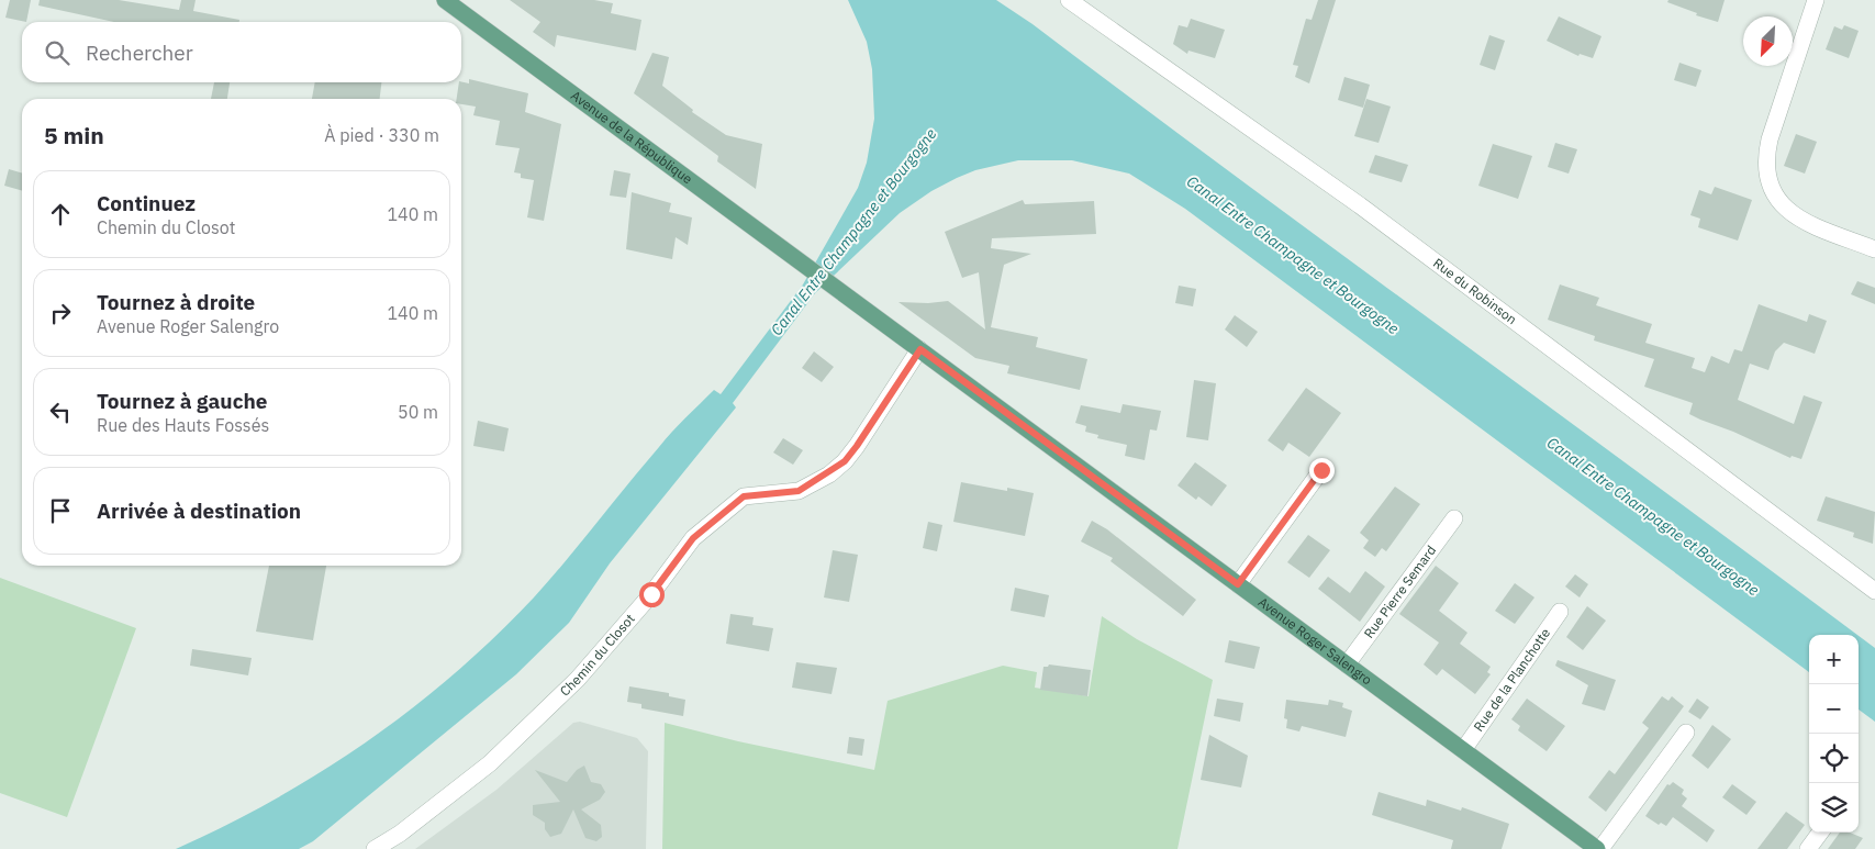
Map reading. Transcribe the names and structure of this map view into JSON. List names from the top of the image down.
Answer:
{
  "streets": {
    "main road": ["Avenue de la République", "Avenue Roger Salengro"],
    "street": [
      "Rue du Robinson",
      "Rue Pierre Semard",
      "Chemin du Closot",
      "Rue de la Planchotte"
    ]
  },
  "crossings": [
    ["Avenue de la République", "Avenue Roger Salengro"],
    ["Rue Pierre Semard", "Avenue Roger Salengro"],
    ["Avenue Roger Salengro", "Chemin du Closot"],
    ["Avenue Roger Salengro", "Rue de la Planchotte"]
  ],
  "water": ["Canal Entre Champagne et Bourgogne"],
  "north": "bottom left",
  "page": {
    "search": "Rechercher",
    "heading": ["5 min", "À pied · 330 m"],
    "list": [
      ["Continuez", "Chemin du Closot", "140 m"],
      ["Tournez à droite", "Avenue Roger Salengro", "140 m"],
      ["Tournez à gauche", "Rue des Hauts Fossés", "50 m"],
      "Arrivée à destination"
    ],
    "map_buttons": ["+", "−"]
  }
}
